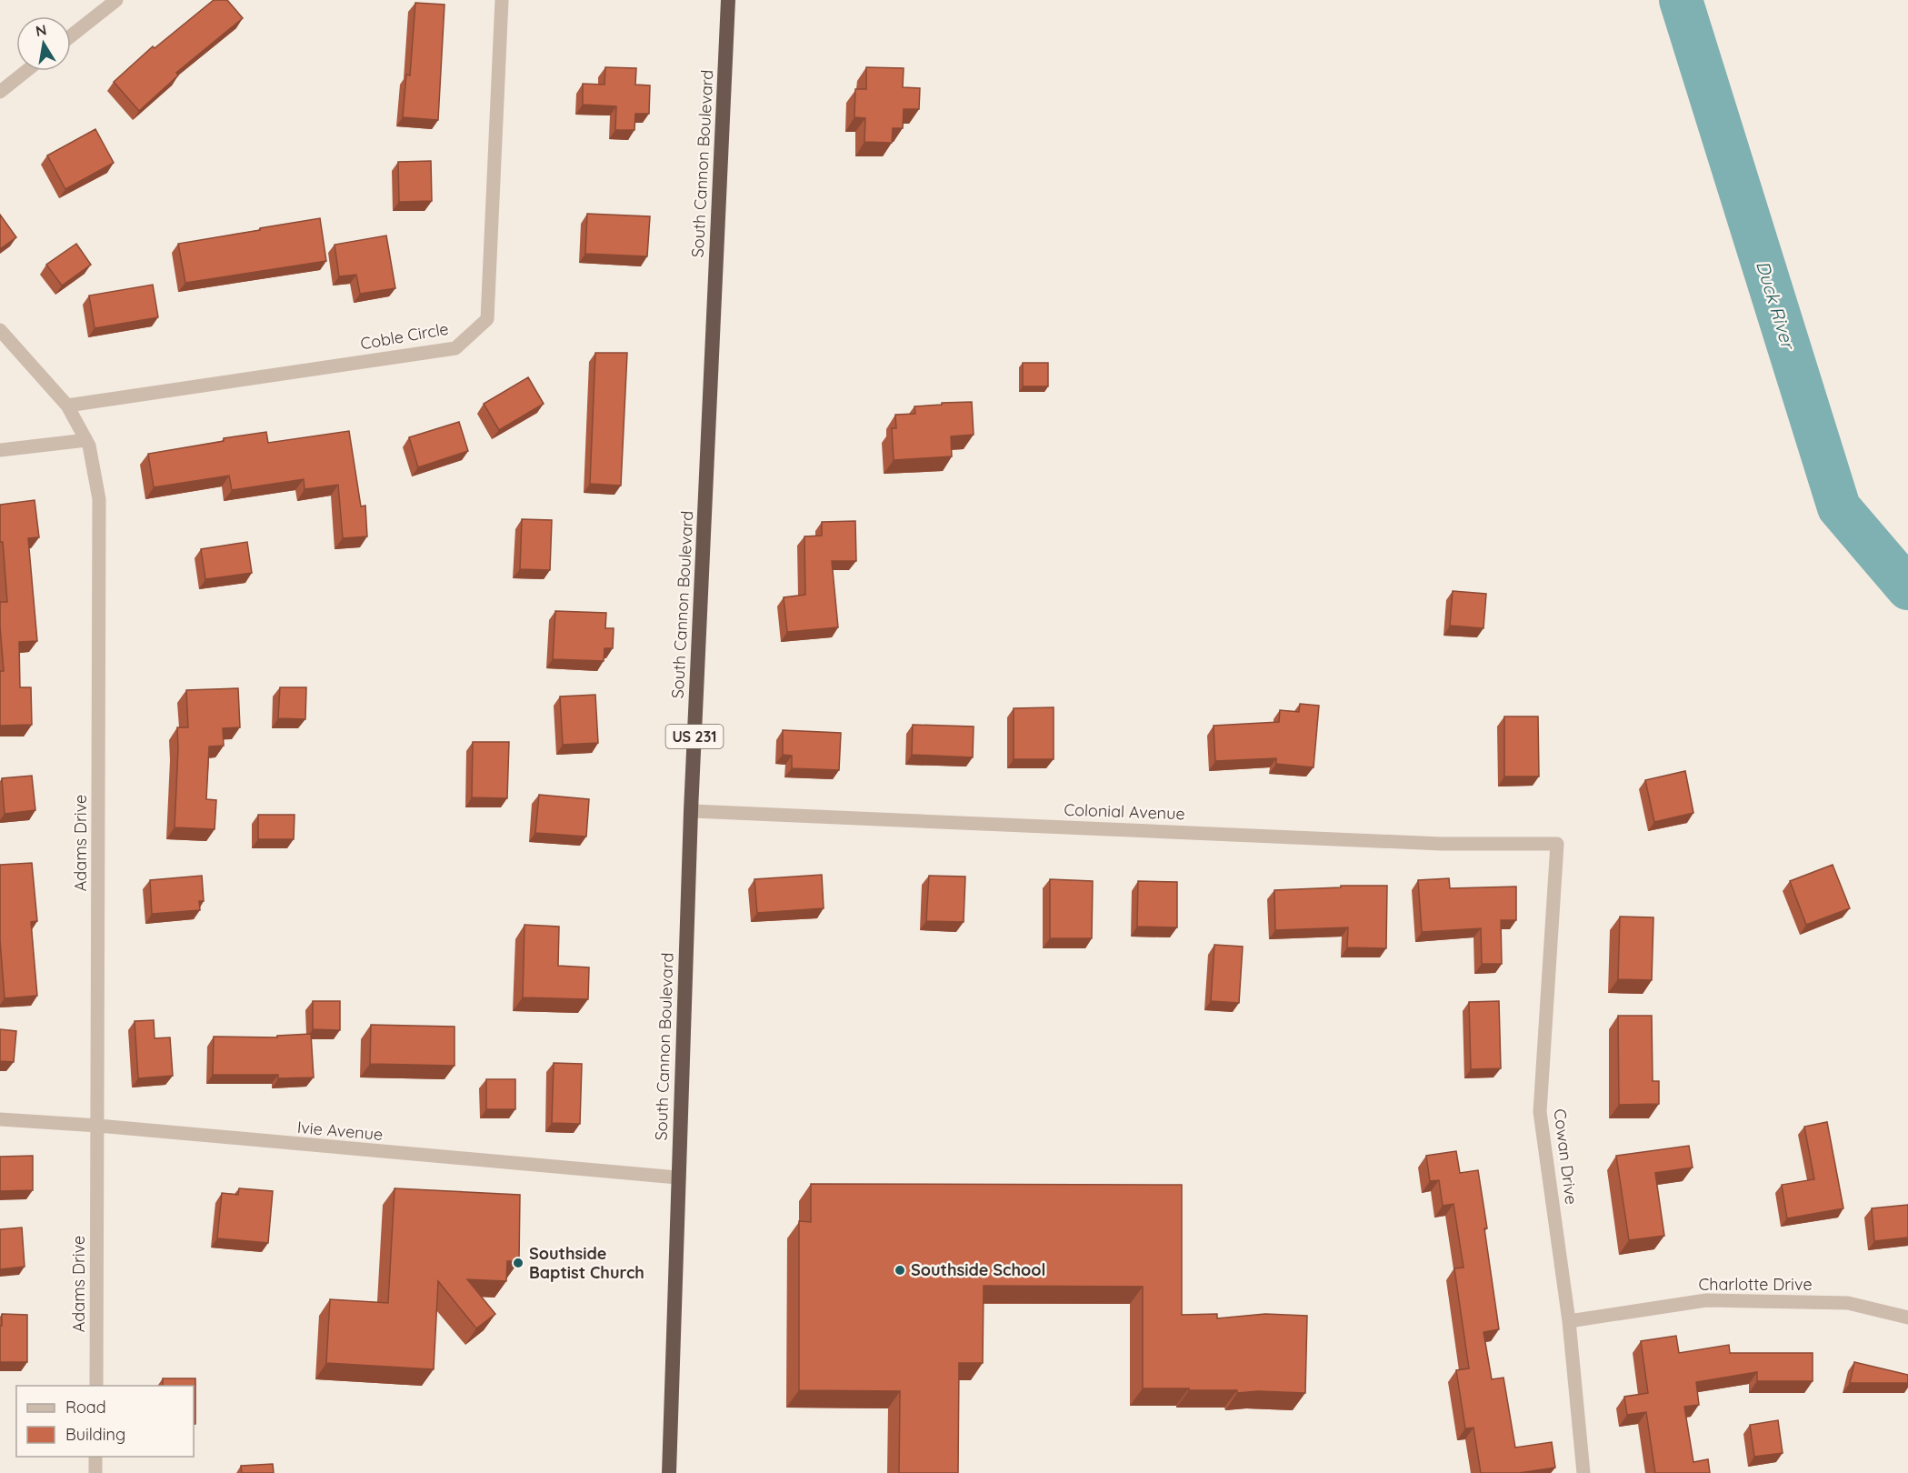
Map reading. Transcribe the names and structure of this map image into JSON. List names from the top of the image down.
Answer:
{
  "streets": {
    "highway": ["South Cannon Boulevard", "US 231"],
    "street": [
      "Coble Circle",
      "Colonial Avenue",
      "Adams Drive",
      "Ivie Avenue",
      "Cowan Drive",
      "Charlotte Drive"
    ]
  },
  "crossings": [
    ["South Cannon Boulevard", "Colonial Avenue"],
    ["South Cannon Boulevard", "Ivie Avenue"],
    ["Coble Circle", "Adams Drive"],
    ["Colonial Avenue", "Cowan Drive"],
    ["Adams Drive", "Ivie Avenue"],
    ["Cowan Drive", "Charlotte Drive"]
  ],
  "water": ["Duck River"],
  "places": ["Southside Baptist Church", "Southside School"],
  "legend": ["Road", "Building"],
  "north": "top"
}
